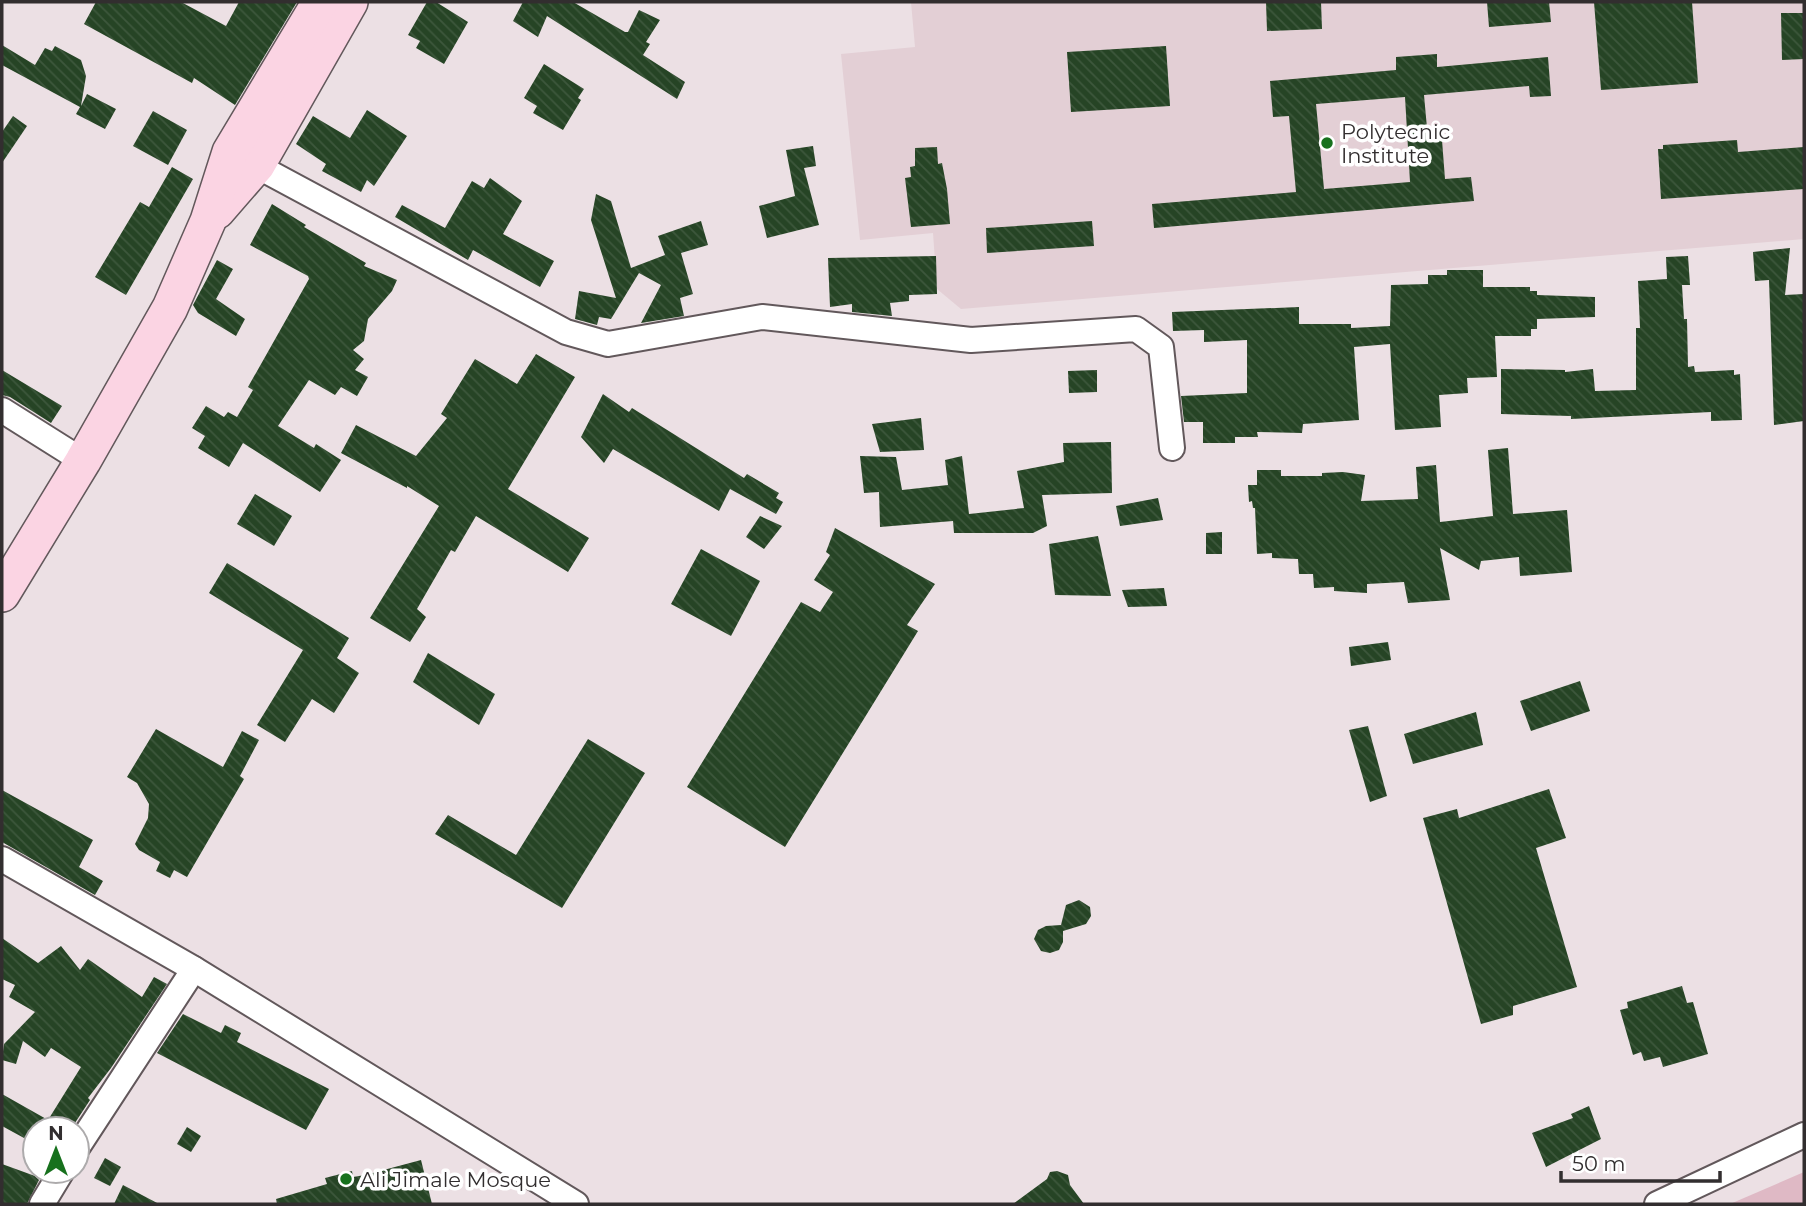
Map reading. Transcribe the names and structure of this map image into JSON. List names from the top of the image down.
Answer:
{
  "places": ["Polytecnic Institute", "Ali Jimale Mosque"],
  "scale_bar": "50 m",
  "north": "top"
}
